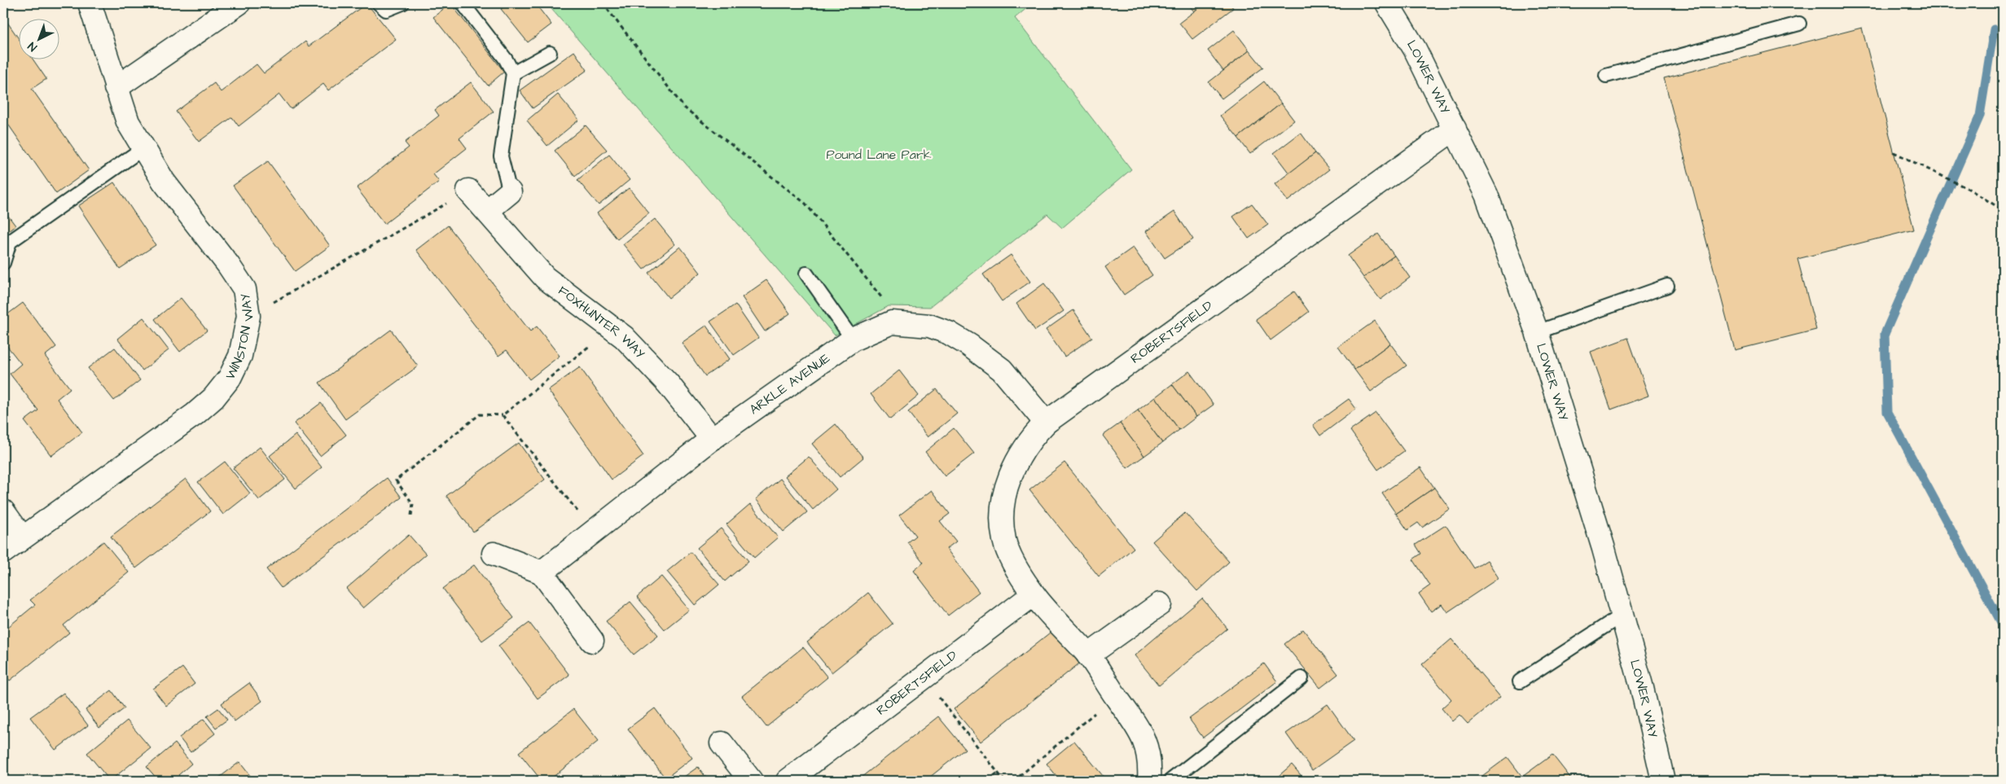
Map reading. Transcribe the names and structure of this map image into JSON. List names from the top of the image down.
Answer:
{
  "streets": {
    "street": [
      "LOWER WAY",
      "FOXHUNTER WAY",
      "ROBERTSFIELD",
      "WINSTON WAY",
      "ARKLE AVENUE"
    ]
  },
  "crossings": [
    ["LOWER WAY", "ROBERTSFIELD"],
    ["FOXHUNTER WAY", "ARKLE AVENUE"],
    ["ROBERTSFIELD", "ARKLE AVENUE"]
  ],
  "parks": ["Pound Lane Park"],
  "north": "bottom left"
}
